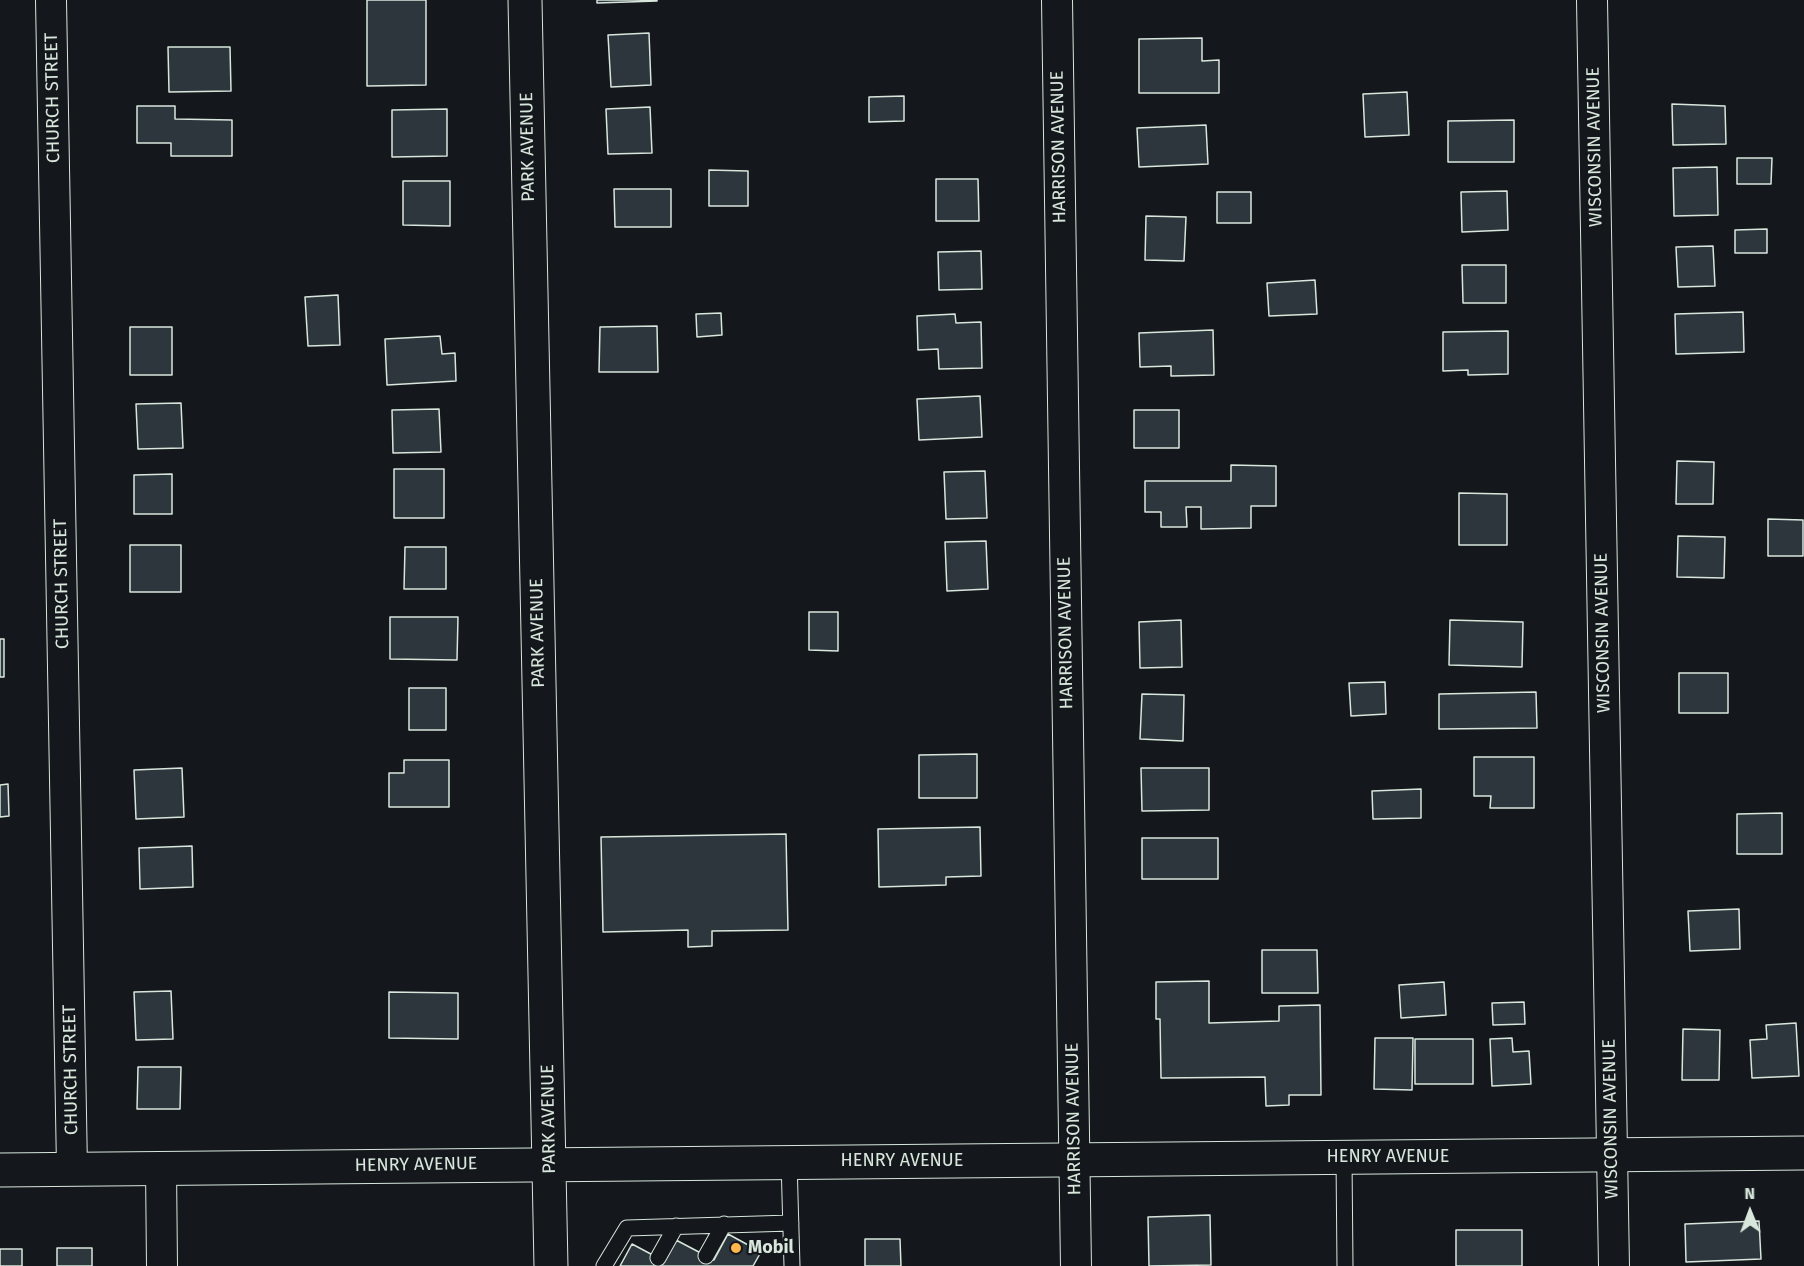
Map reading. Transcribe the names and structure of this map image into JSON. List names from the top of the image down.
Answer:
{
  "streets": {
    "street": [
      "CHURCH STREET",
      "PARK AVENUE",
      "HARRISON AVENUE",
      "WISCONSIN AVENUE",
      "HENRY AVENUE"
    ]
  },
  "crossings": [
    ["CHURCH STREET", "HENRY AVENUE"],
    ["PARK AVENUE", "HENRY AVENUE"],
    ["HARRISON AVENUE", "HENRY AVENUE"],
    ["WISCONSIN AVENUE", "HENRY AVENUE"]
  ],
  "places": ["Mobil"],
  "north": "top"
}
